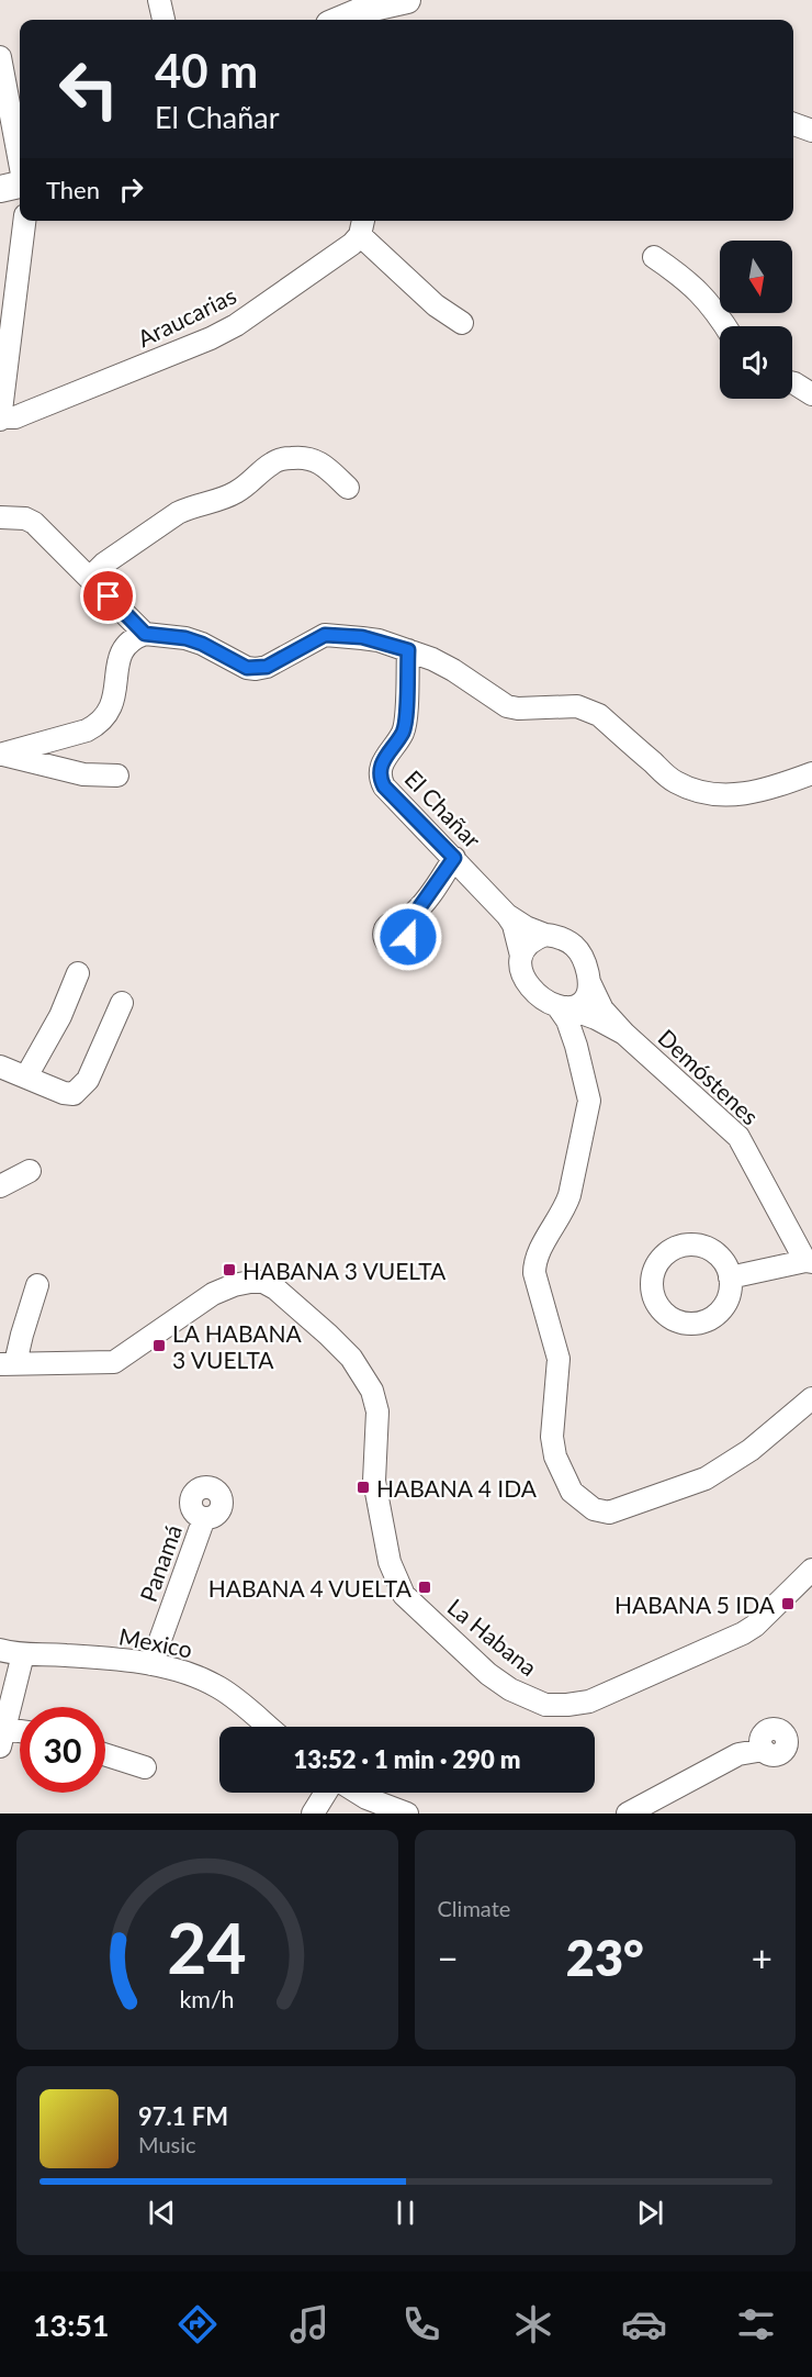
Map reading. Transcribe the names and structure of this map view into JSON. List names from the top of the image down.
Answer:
{
  "streets": {
    "street": [
      "Araucarias",
      "El Chañar",
      "Demóstenes",
      "Panamá",
      "La Habana",
      "Mexico"
    ]
  },
  "crossings": [
    ["El Chañar", "Demóstenes"],
    ["Panamá", "Mexico"]
  ],
  "places": {
    "transit": [
      "HABANA 3 VUELTA",
      "LA HABANA 3 VUELTA",
      "HABANA 4 IDA",
      "HABANA 4 VUELTA",
      "HABANA 5 IDA"
    ]
  },
  "north": "bottom",
  "page": {
    "turn": ["40 m", "El Chañar"],
    "then": "Then",
    "limit": "30",
    "trip": "13:52 · 1 min · 290 m",
    "tile": "Climate",
    "heat": ["−", "23°", "+"],
    "song": ["97.1 FM", "Music"],
    "tabs": "13:51",
    "gauge": ["24", "km/h"]
  }
}
